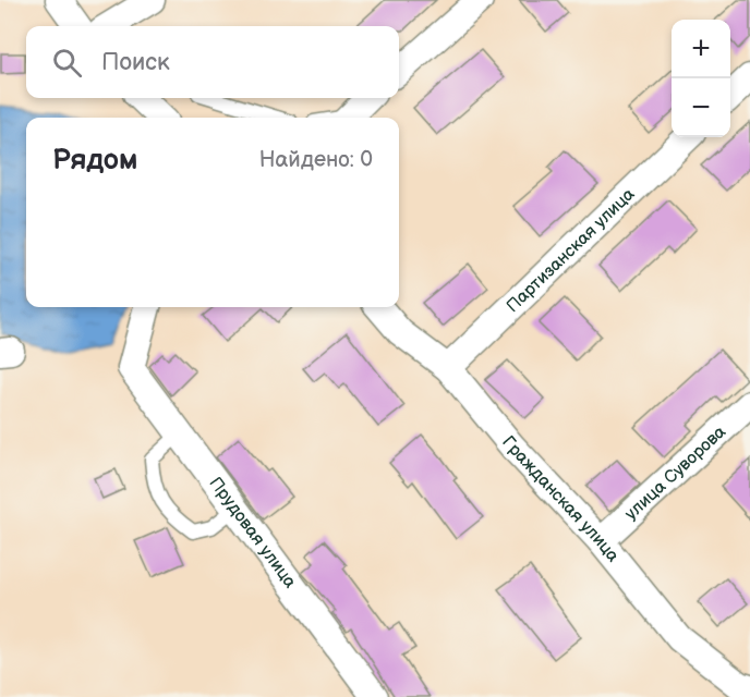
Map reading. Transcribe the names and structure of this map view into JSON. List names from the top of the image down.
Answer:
{
  "streets": {
    "street": [
      "Партизанская улица",
      "улица Суворова",
      "Гражданская улица",
      "Прудовая улица"
    ]
  },
  "crossings": [
    ["Партизанская улица", "Гражданская улица"],
    ["улица Суворова", "Гражданская улица"]
  ],
  "page": {
    "map_buttons": ["+", "−"],
    "search": "Поиск",
    "heading": ["Рядом", "Найдено: 0"]
  }
}
